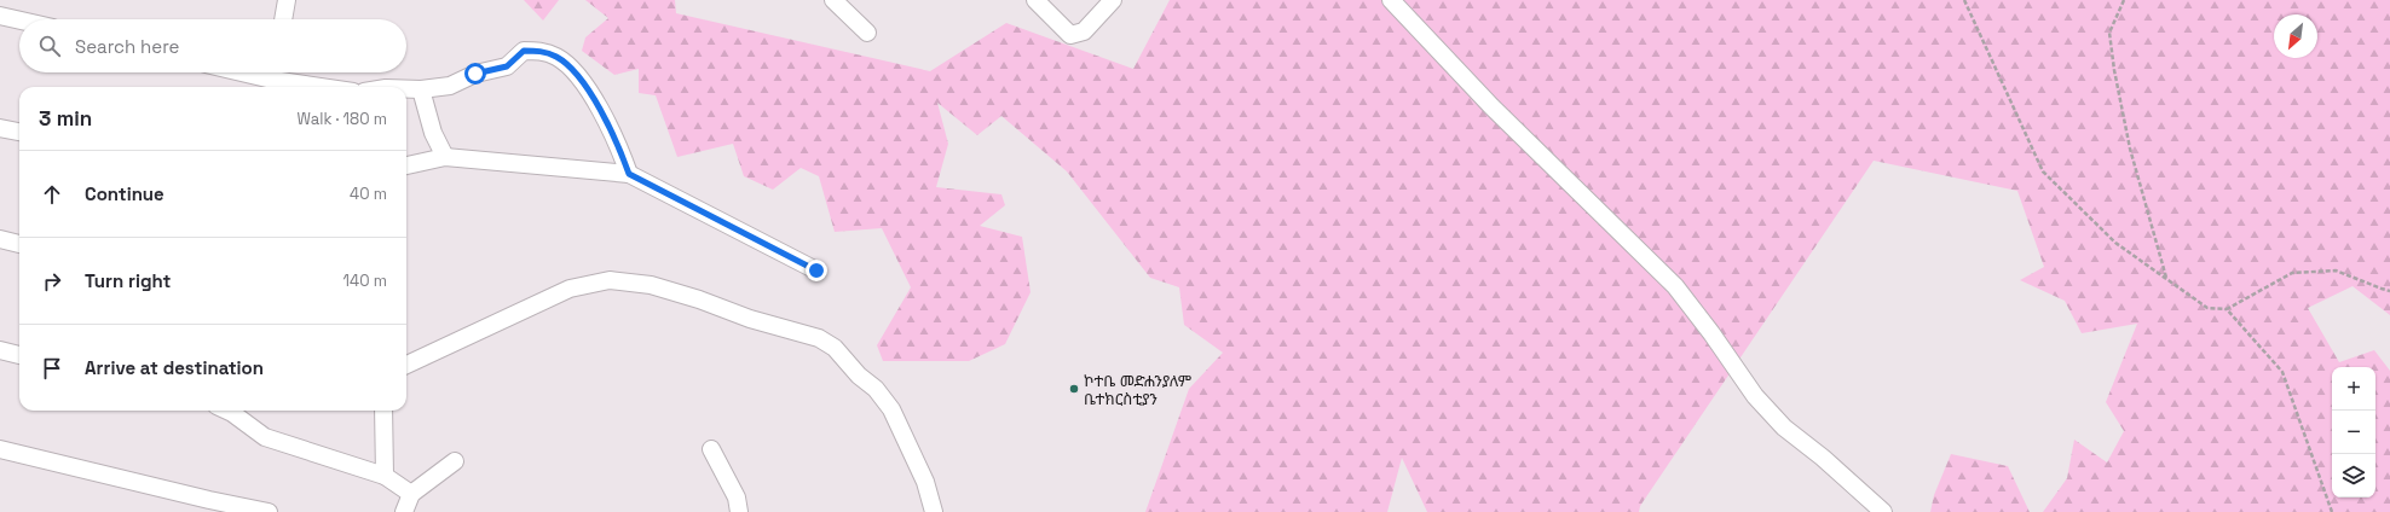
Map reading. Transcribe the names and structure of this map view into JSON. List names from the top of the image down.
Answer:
{
  "places": ["ኮተቤ መድሐንያለም ቤተክርስቲያን"],
  "north": "bottom left",
  "page": {
    "search": "Search here",
    "heading": ["3 min", "Walk · 180 m"],
    "list": [
      ["Continue", "40 m"],
      ["Turn right", "140 m"],
      "Arrive at destination"
    ],
    "map_buttons": ["+", "−"]
  }
}
